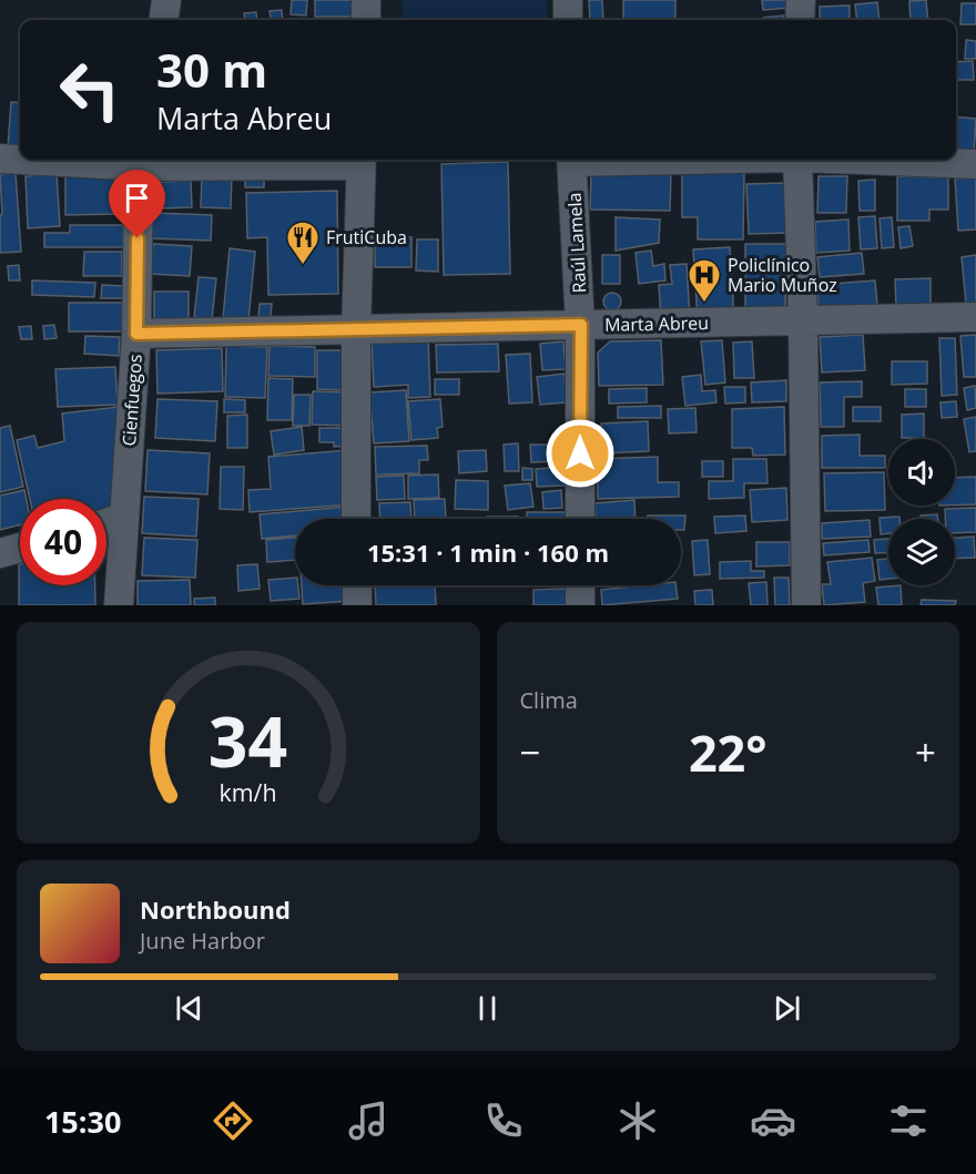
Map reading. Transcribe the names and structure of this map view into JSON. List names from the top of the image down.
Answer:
{
  "streets": {
    "street": ["Raúl Lamela", "Marta Abreu", "Cienfuegos"]
  },
  "crossings": [
    ["Raúl Lamela", "Marta Abreu"],
    ["Marta Abreu", "Cienfuegos"]
  ],
  "places": {
    "restaurant": ["FrutiCuba"],
    "hospital": ["Policlínico Mario Muñoz"]
  },
  "page": {
    "turn": ["30 m", "Marta Abreu"],
    "limit": "40",
    "trip": "15:31 · 1 min · 160 m",
    "tile": "Clima",
    "heat": ["−", "22°", "+"],
    "song": ["Northbound", "June Harbor"],
    "tabs": "15:30",
    "gauge": ["34", "km/h"]
  }
}
